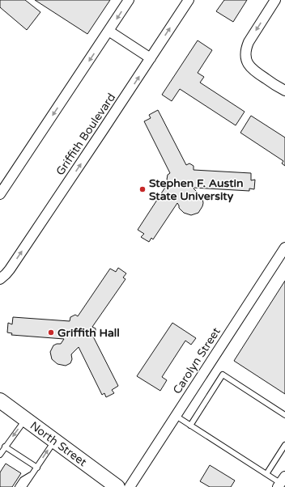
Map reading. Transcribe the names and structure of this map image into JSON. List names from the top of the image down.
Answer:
{
  "streets": {
    "main road": ["North Street"],
    "street": ["Griffith Boulevard", "Carolyn Street"]
  },
  "places": ["Stephen F. Austin State University", "Griffith Hall"]
}
